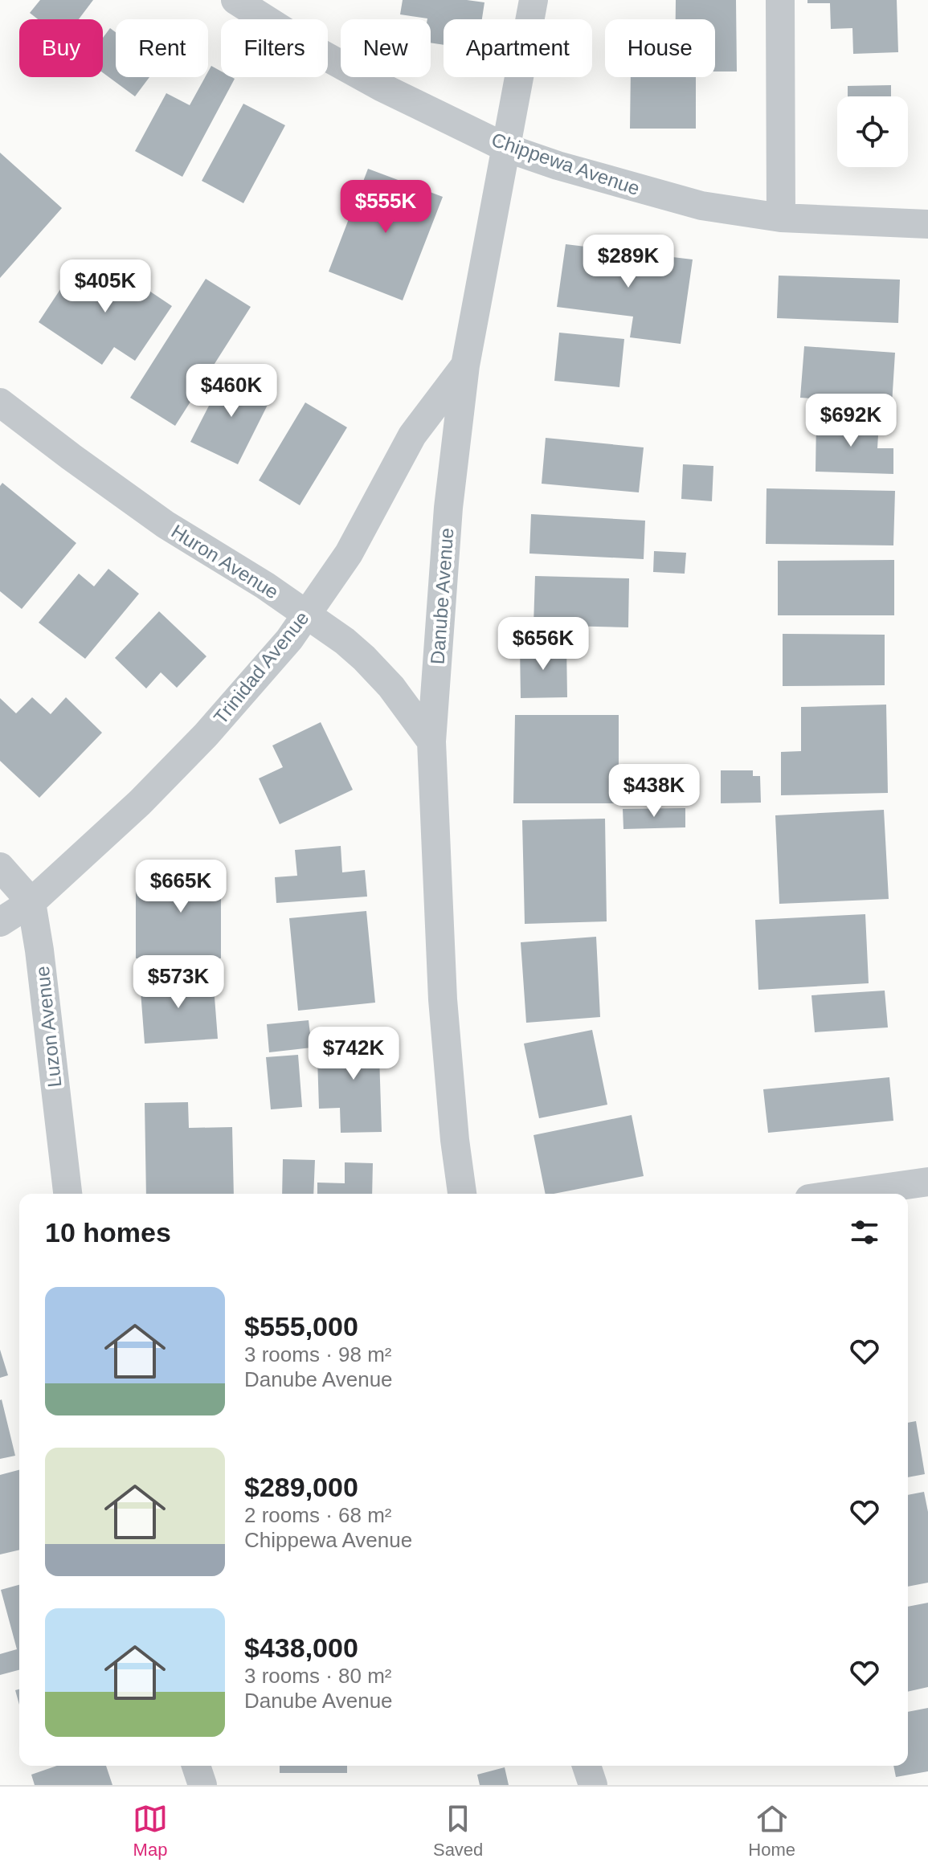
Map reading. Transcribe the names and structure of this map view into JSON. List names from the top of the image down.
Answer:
{
  "streets": {
    "street": [
      "Chippewa Avenue",
      "Huron Avenue",
      "Danube Avenue",
      "Trinidad Avenue",
      "Luzon Avenue"
    ]
  },
  "crossings": [
    ["Chippewa Avenue", "Danube Avenue"],
    ["Huron Avenue", "Danube Avenue"],
    ["Huron Avenue", "Trinidad Avenue"],
    ["Danube Avenue", "Trinidad Avenue"],
    ["Trinidad Avenue", "Luzon Avenue"]
  ],
  "page": {
    "chip": [
      "Buy",
      "Rent",
      "Filters",
      "New",
      "Apartment",
      "House"
    ],
    "price": [
      "$555K",
      "$289K",
      "$405K",
      "$460K",
      "$692K",
      "$656K",
      "$438K",
      "$665K",
      "$573K",
      "$742K"
    ],
    "heading": "10 homes",
    "list": [
      {
        "name": "$555,000",
        "note": "3 rooms · 98 m² · Danube Avenue"
      },
      {
        "name": "$289,000",
        "note": "2 rooms · 68 m² · Chippewa Avenue"
      },
      {
        "name": "$438,000",
        "note": "3 rooms · 80 m² · Danube Avenue"
      }
    ],
    "tabs": ["Map", "Saved", "Home"]
  }
}
